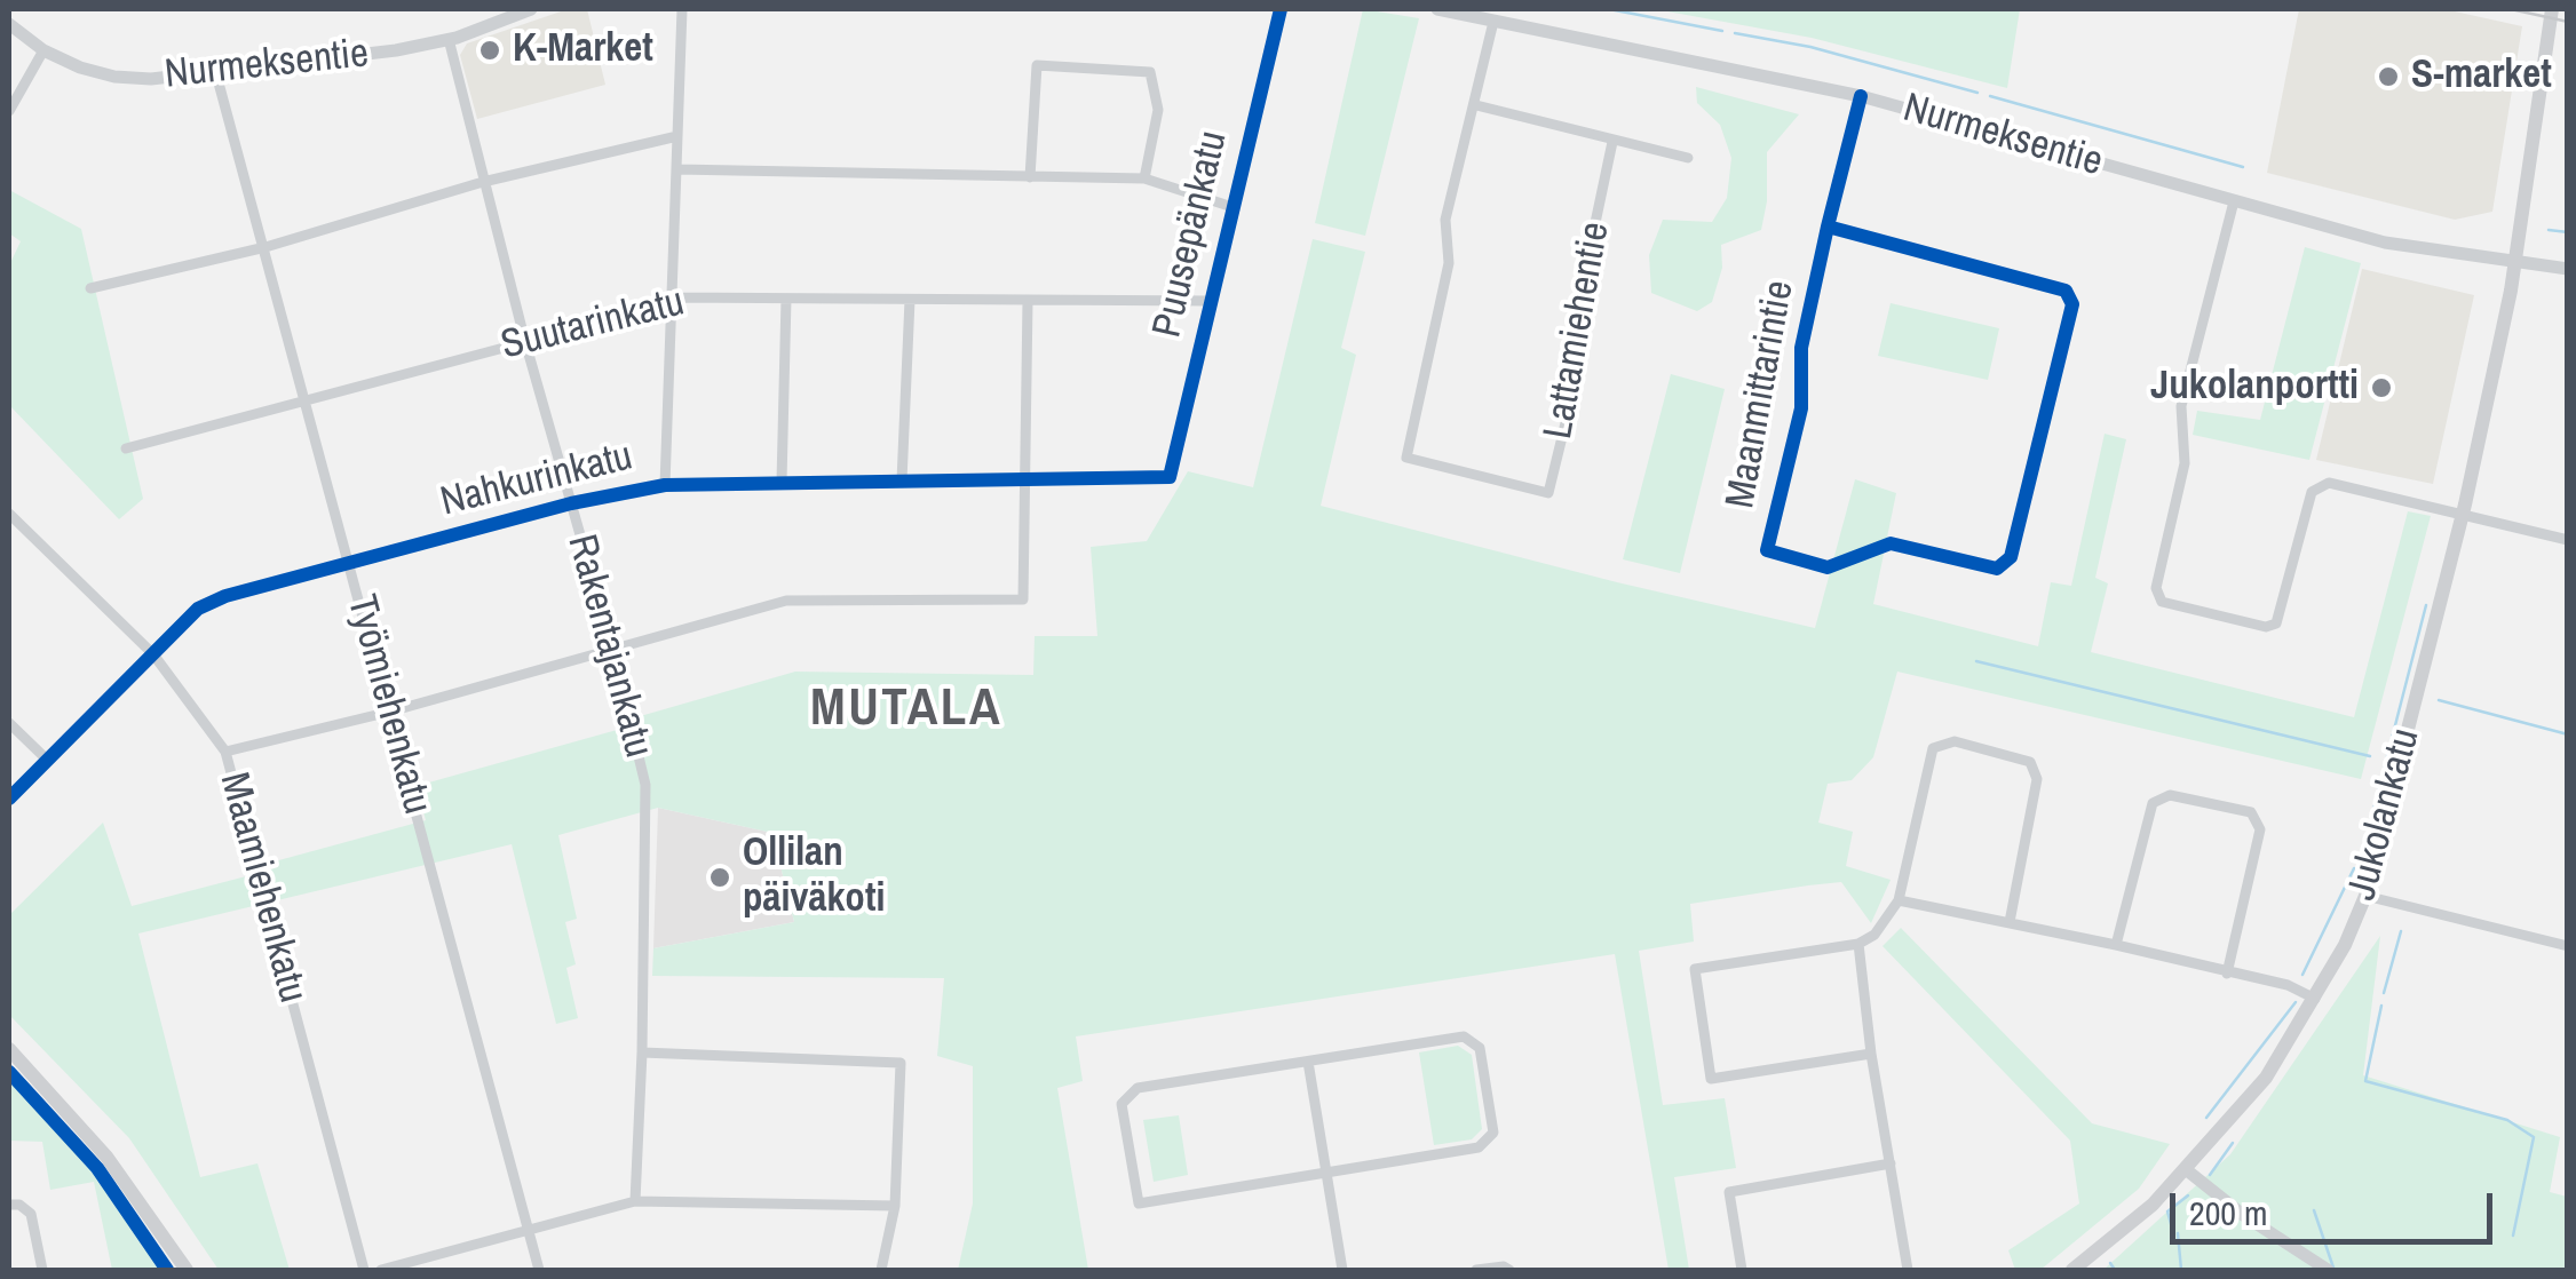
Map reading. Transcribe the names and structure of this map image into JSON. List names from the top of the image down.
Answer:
{
  "streets": {
    "main road": ["Jukolankatu"],
    "street": [
      "Nurmeksentie",
      "Puusepänkatu",
      "Suutarinkatu",
      "Lattamiehentie",
      "Maanmittarintie",
      "Nahkurinkatu",
      "Rakentajankatu",
      "Työmiehenkatu",
      "Maamiehenkatu"
    ]
  },
  "crossings": [
    ["Nurmeksentie", "Lattamiehentie"],
    ["Nurmeksentie", "Maanmittarintie"],
    ["Nurmeksentie", "Rakentajankatu"],
    ["Nurmeksentie", "Työmiehenkatu"],
    ["Nurmeksentie", "Jukolankatu"],
    ["Puusepänkatu", "Suutarinkatu"],
    ["Puusepänkatu", "Nahkurinkatu"],
    ["Suutarinkatu", "Rakentajankatu"],
    ["Suutarinkatu", "Työmiehenkatu"],
    ["Nahkurinkatu", "Rakentajankatu"],
    ["Nahkurinkatu", "Työmiehenkatu"],
    ["Nahkurinkatu", "Maamiehenkatu"]
  ],
  "districts": ["MUTALA"],
  "places": [
    "K-Market",
    "S-market",
    "Jukolanportti",
    "Ollilan päiväkoti"
  ],
  "scale_bar": "200 m"
}
